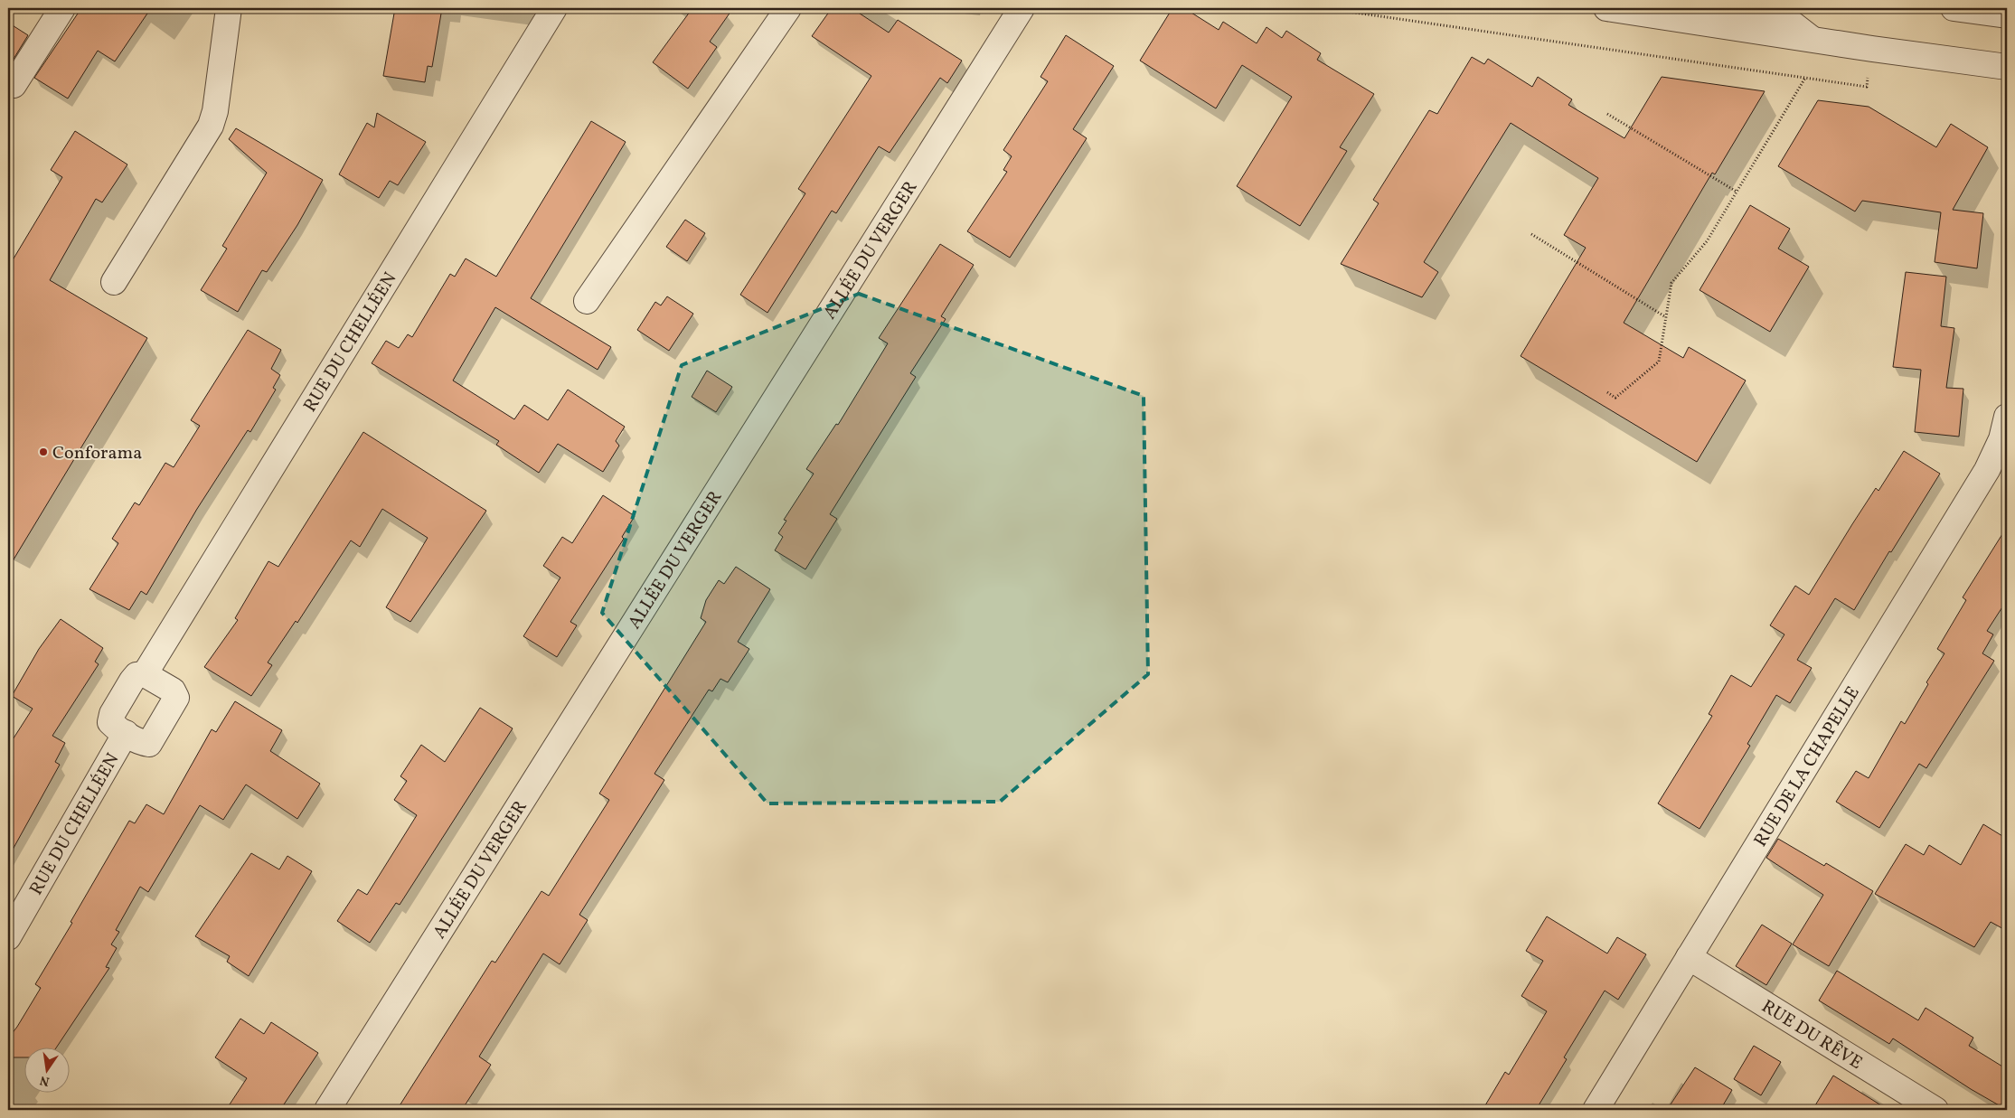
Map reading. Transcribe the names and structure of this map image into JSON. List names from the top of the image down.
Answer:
{
  "streets": {
    "street": [
      "ALLÉE DU VERGER",
      "RUE DU CHELLÉEN",
      "RUE DE LA CHAPELLE",
      "RUE DU RÊVE"
    ]
  },
  "crossings": [
    ["RUE DE LA CHAPELLE", "RUE DU RÊVE"]
  ],
  "places": ["Conforama"],
  "north": "bottom"
}
